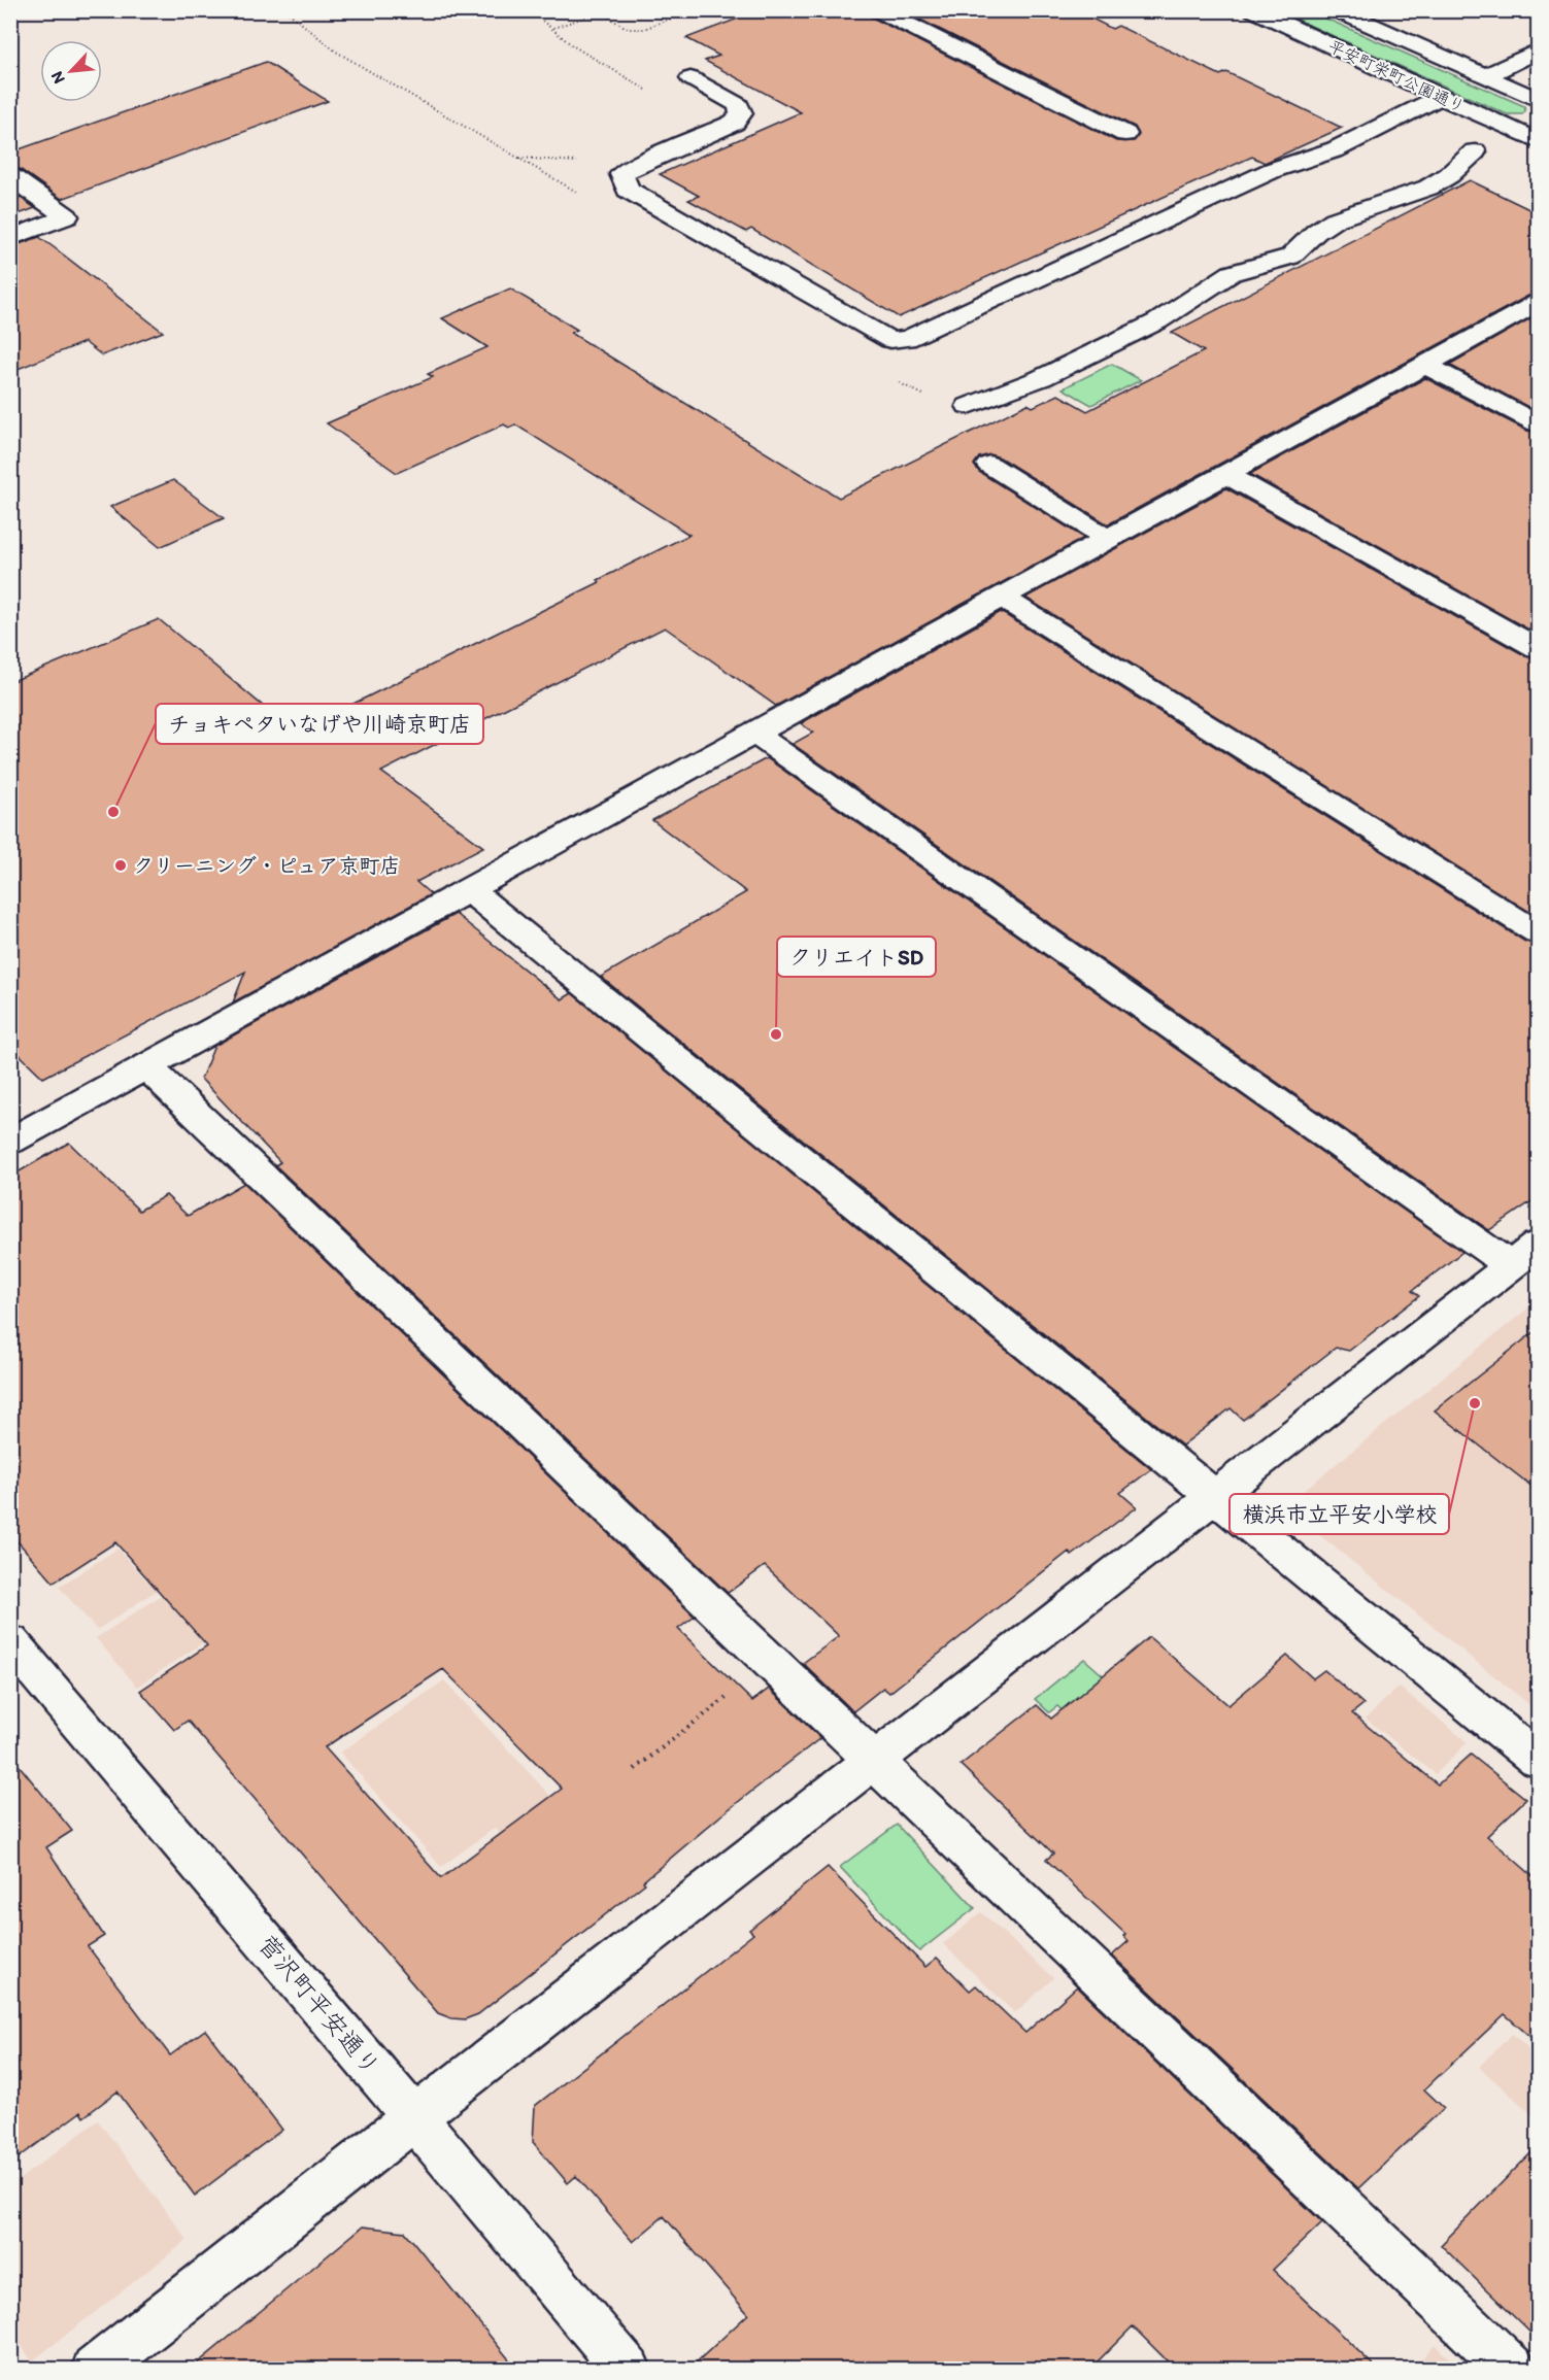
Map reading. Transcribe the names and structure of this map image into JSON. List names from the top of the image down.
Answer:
{
  "streets": {
    "street": ["平安町栄町公園通り", "菅沢町平安通り"]
  },
  "places": [
    "チョキペタいなげや川崎京町店",
    "クリーニング・ピュア京町店",
    "クリエイトSD",
    "横浜市立平安小学校"
  ],
  "north": "bottom left"
}
